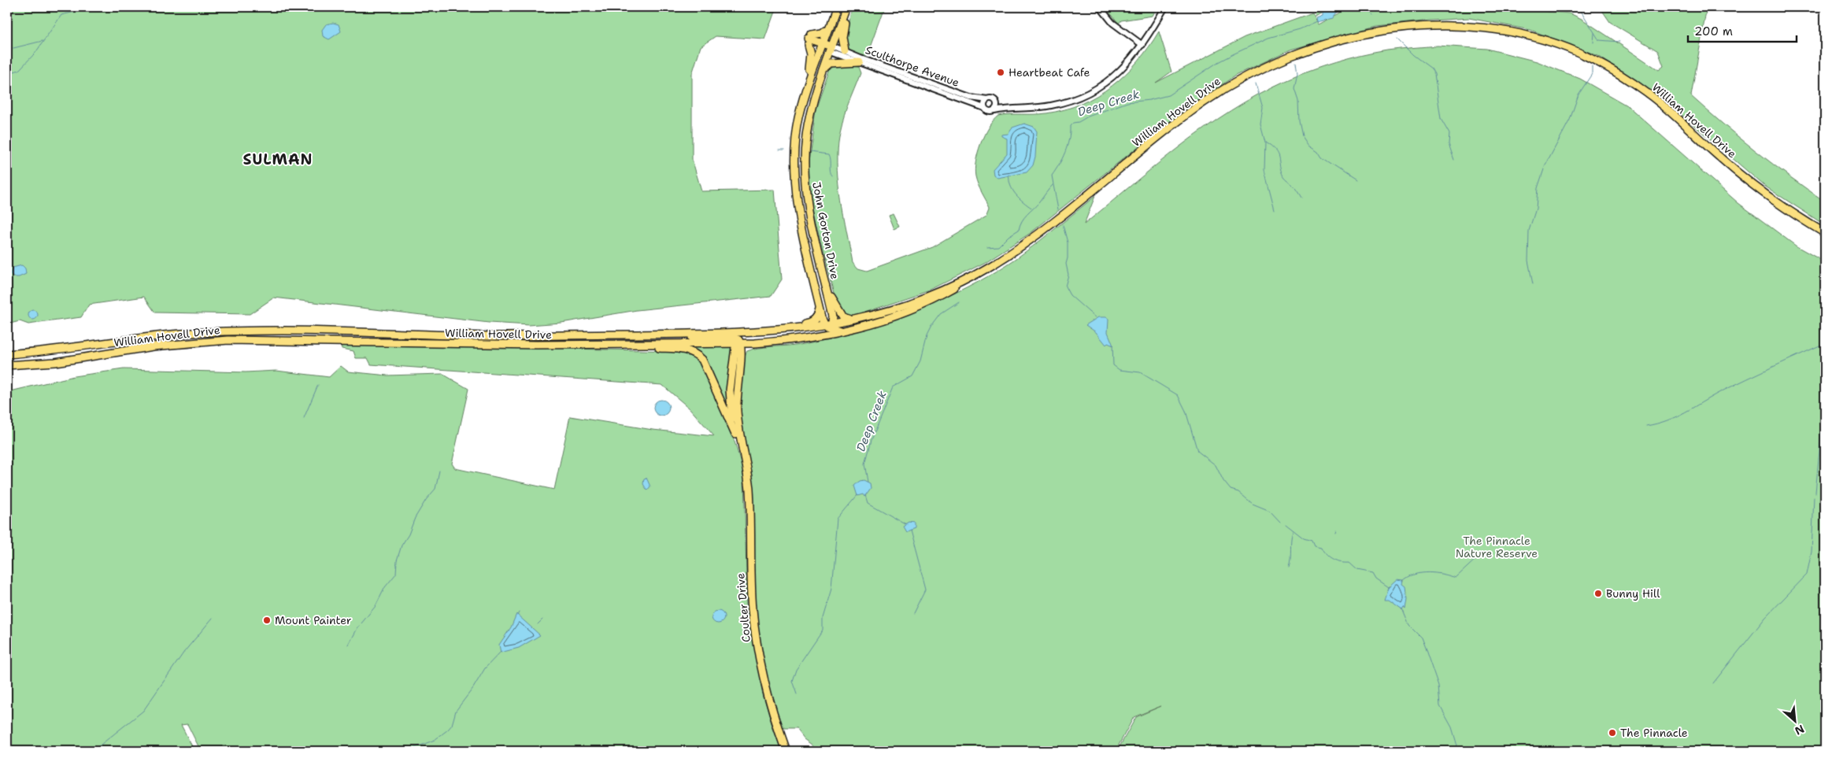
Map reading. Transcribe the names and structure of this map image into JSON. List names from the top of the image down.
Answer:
{
  "streets": {
    "main road": ["William Hovell Drive", "John Gorton Drive", "Coulter Drive"],
    "street": ["Sculthorpe Avenue"]
  },
  "crossings": [
    ["Sculthorpe Avenue", "John Gorton Drive"],
    ["William Hovell Drive", "John Gorton Drive"],
    ["William Hovell Drive", "Coulter Drive"]
  ],
  "districts": ["SULMAN"],
  "water": ["Deep Creek"],
  "parks": ["The Pinnacle Nature Reserve"],
  "places": [
    "Heartbeat Cafe",
    "Bunny Hill",
    "Mount Painter",
    "The Pinnacle"
  ],
  "scale_bar": "200 m",
  "north": "bottom right"
}
